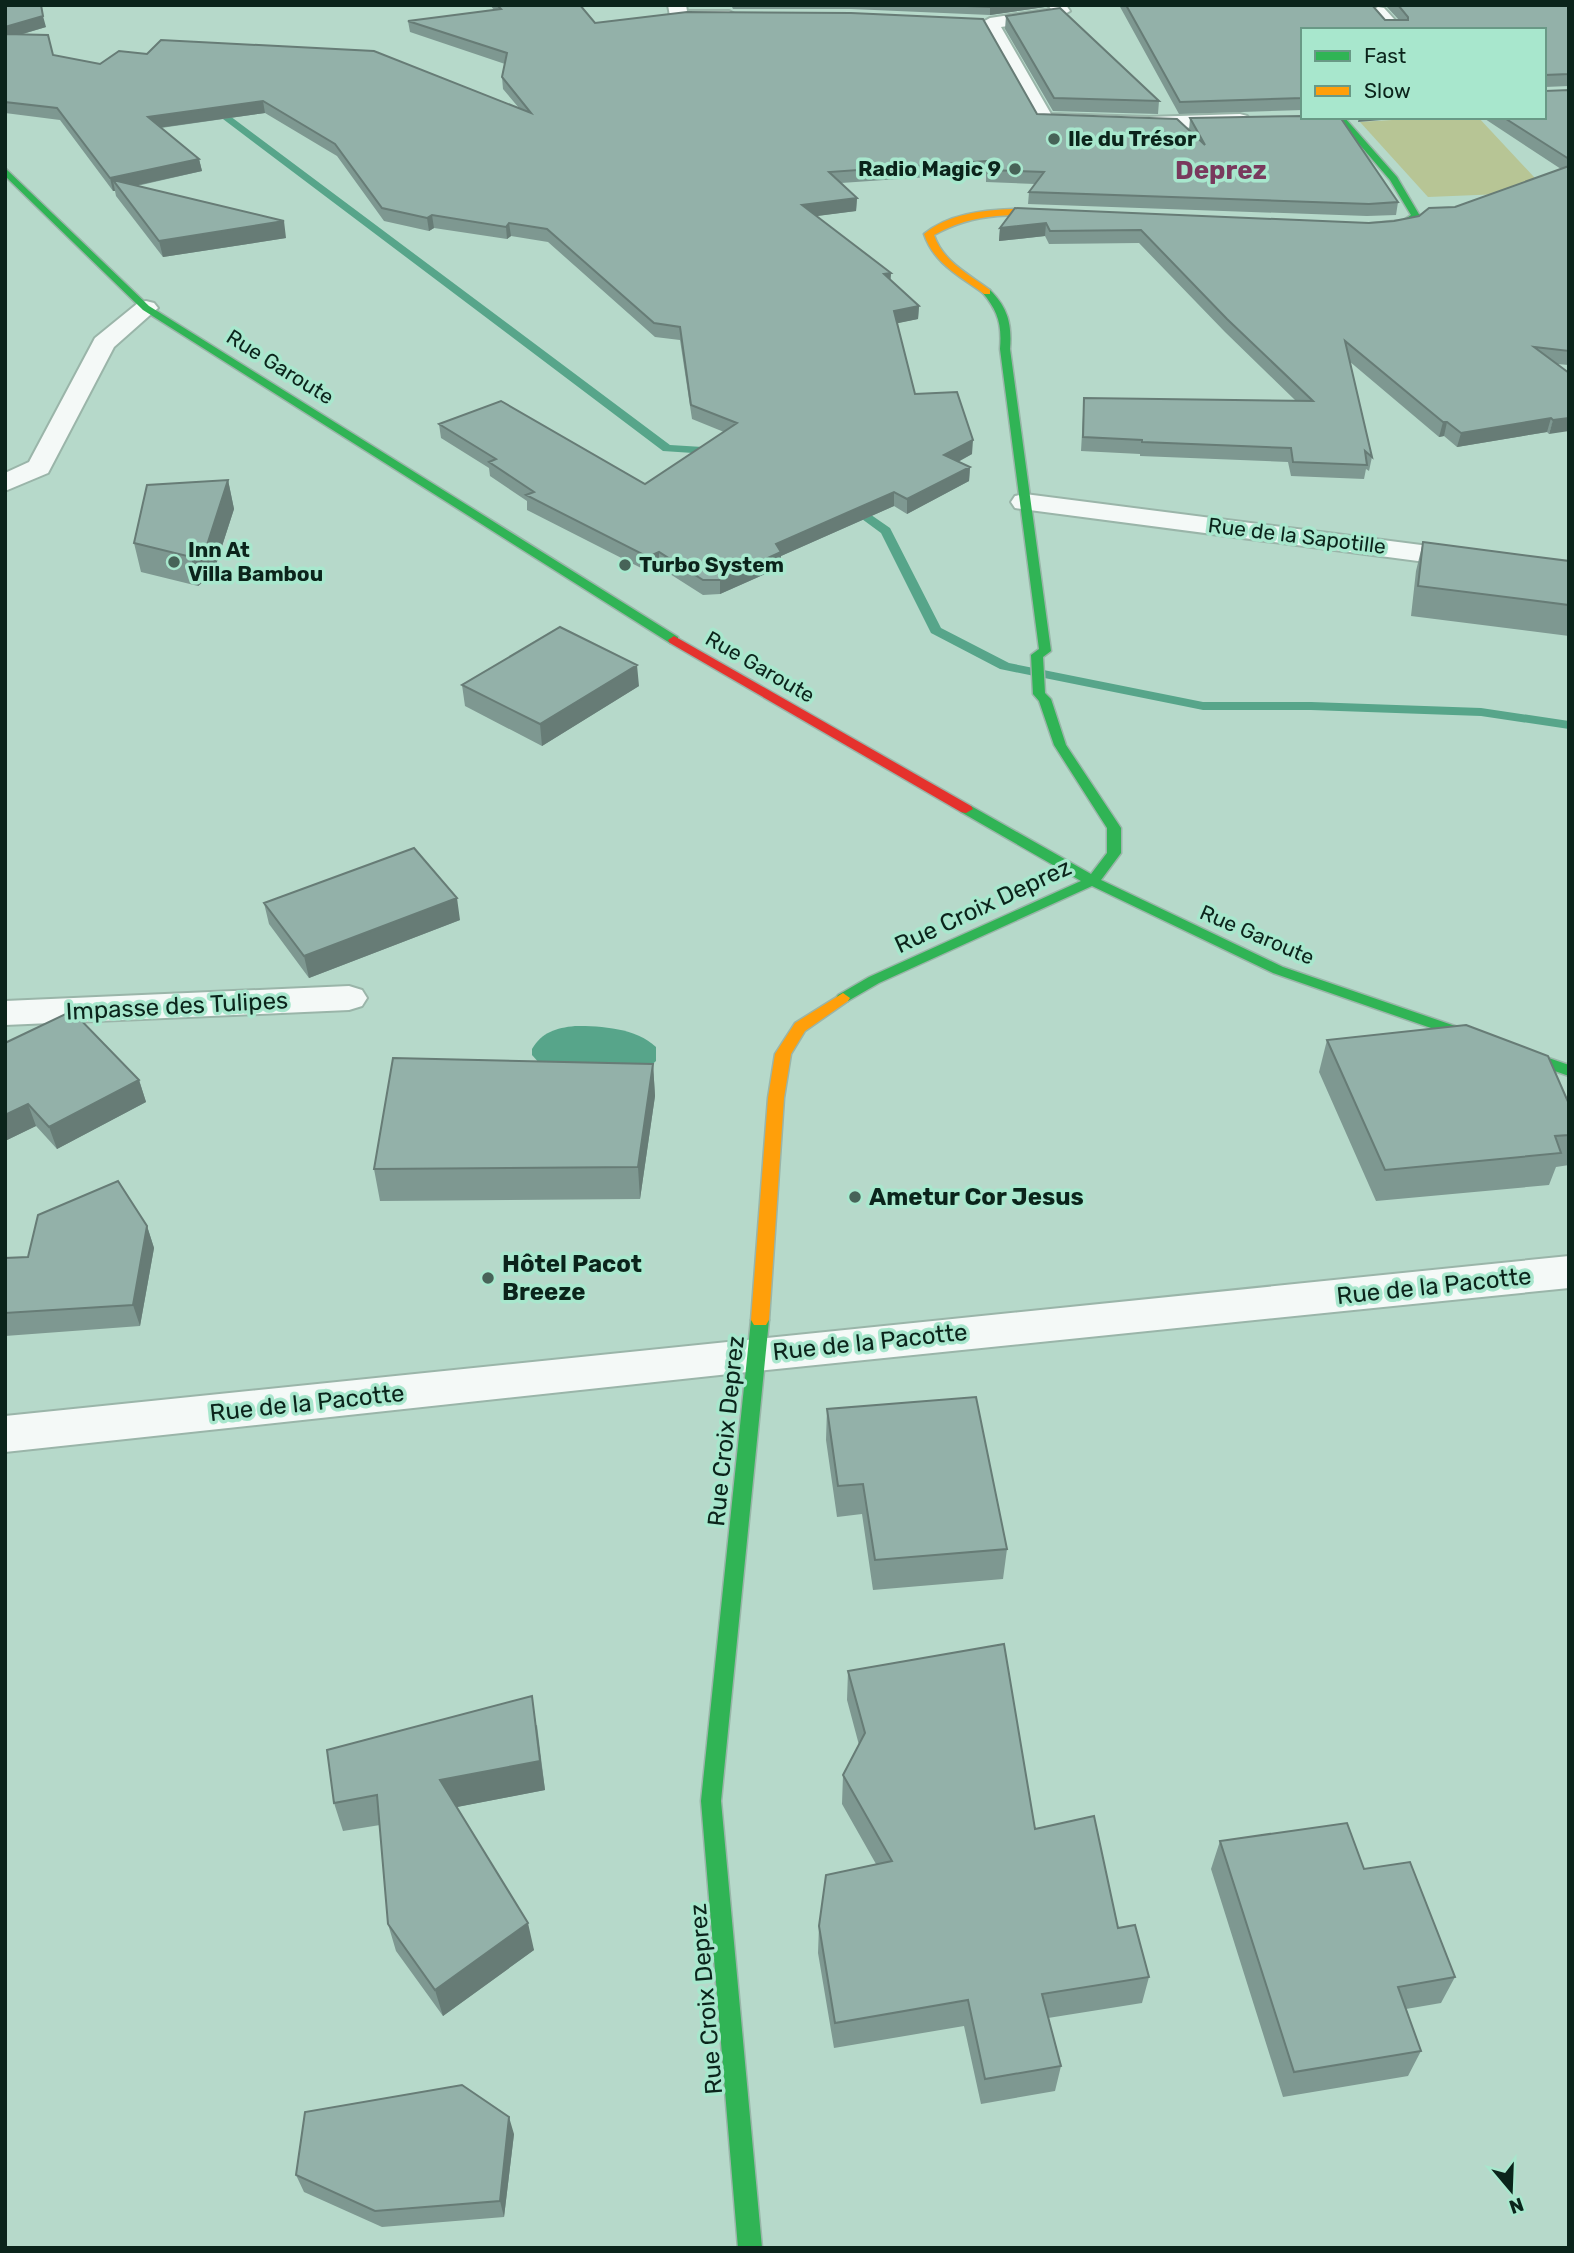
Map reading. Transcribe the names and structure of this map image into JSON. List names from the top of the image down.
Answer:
{
  "streets": {
    "street": [
      "Rue Garoute",
      "Rue de la Sapotille",
      "Rue Croix Deprez",
      "Impasse des Tulipes",
      "Rue de la Pacotte"
    ]
  },
  "crossings": [
    ["Rue Garoute", "Rue Croix Deprez"],
    ["Rue de la Sapotille", "Rue Croix Deprez"],
    ["Rue Croix Deprez", "Rue de la Pacotte"]
  ],
  "districts": ["Deprez"],
  "places": [
    "Ile du Trésor",
    "Radio Magic 9",
    "Inn At Villa Bambou",
    "Turbo System",
    "Ametur Cor Jesus",
    "Hôtel Pacot Breeze"
  ],
  "legend": ["Fast", "Slow"],
  "north": "bottom"
}
